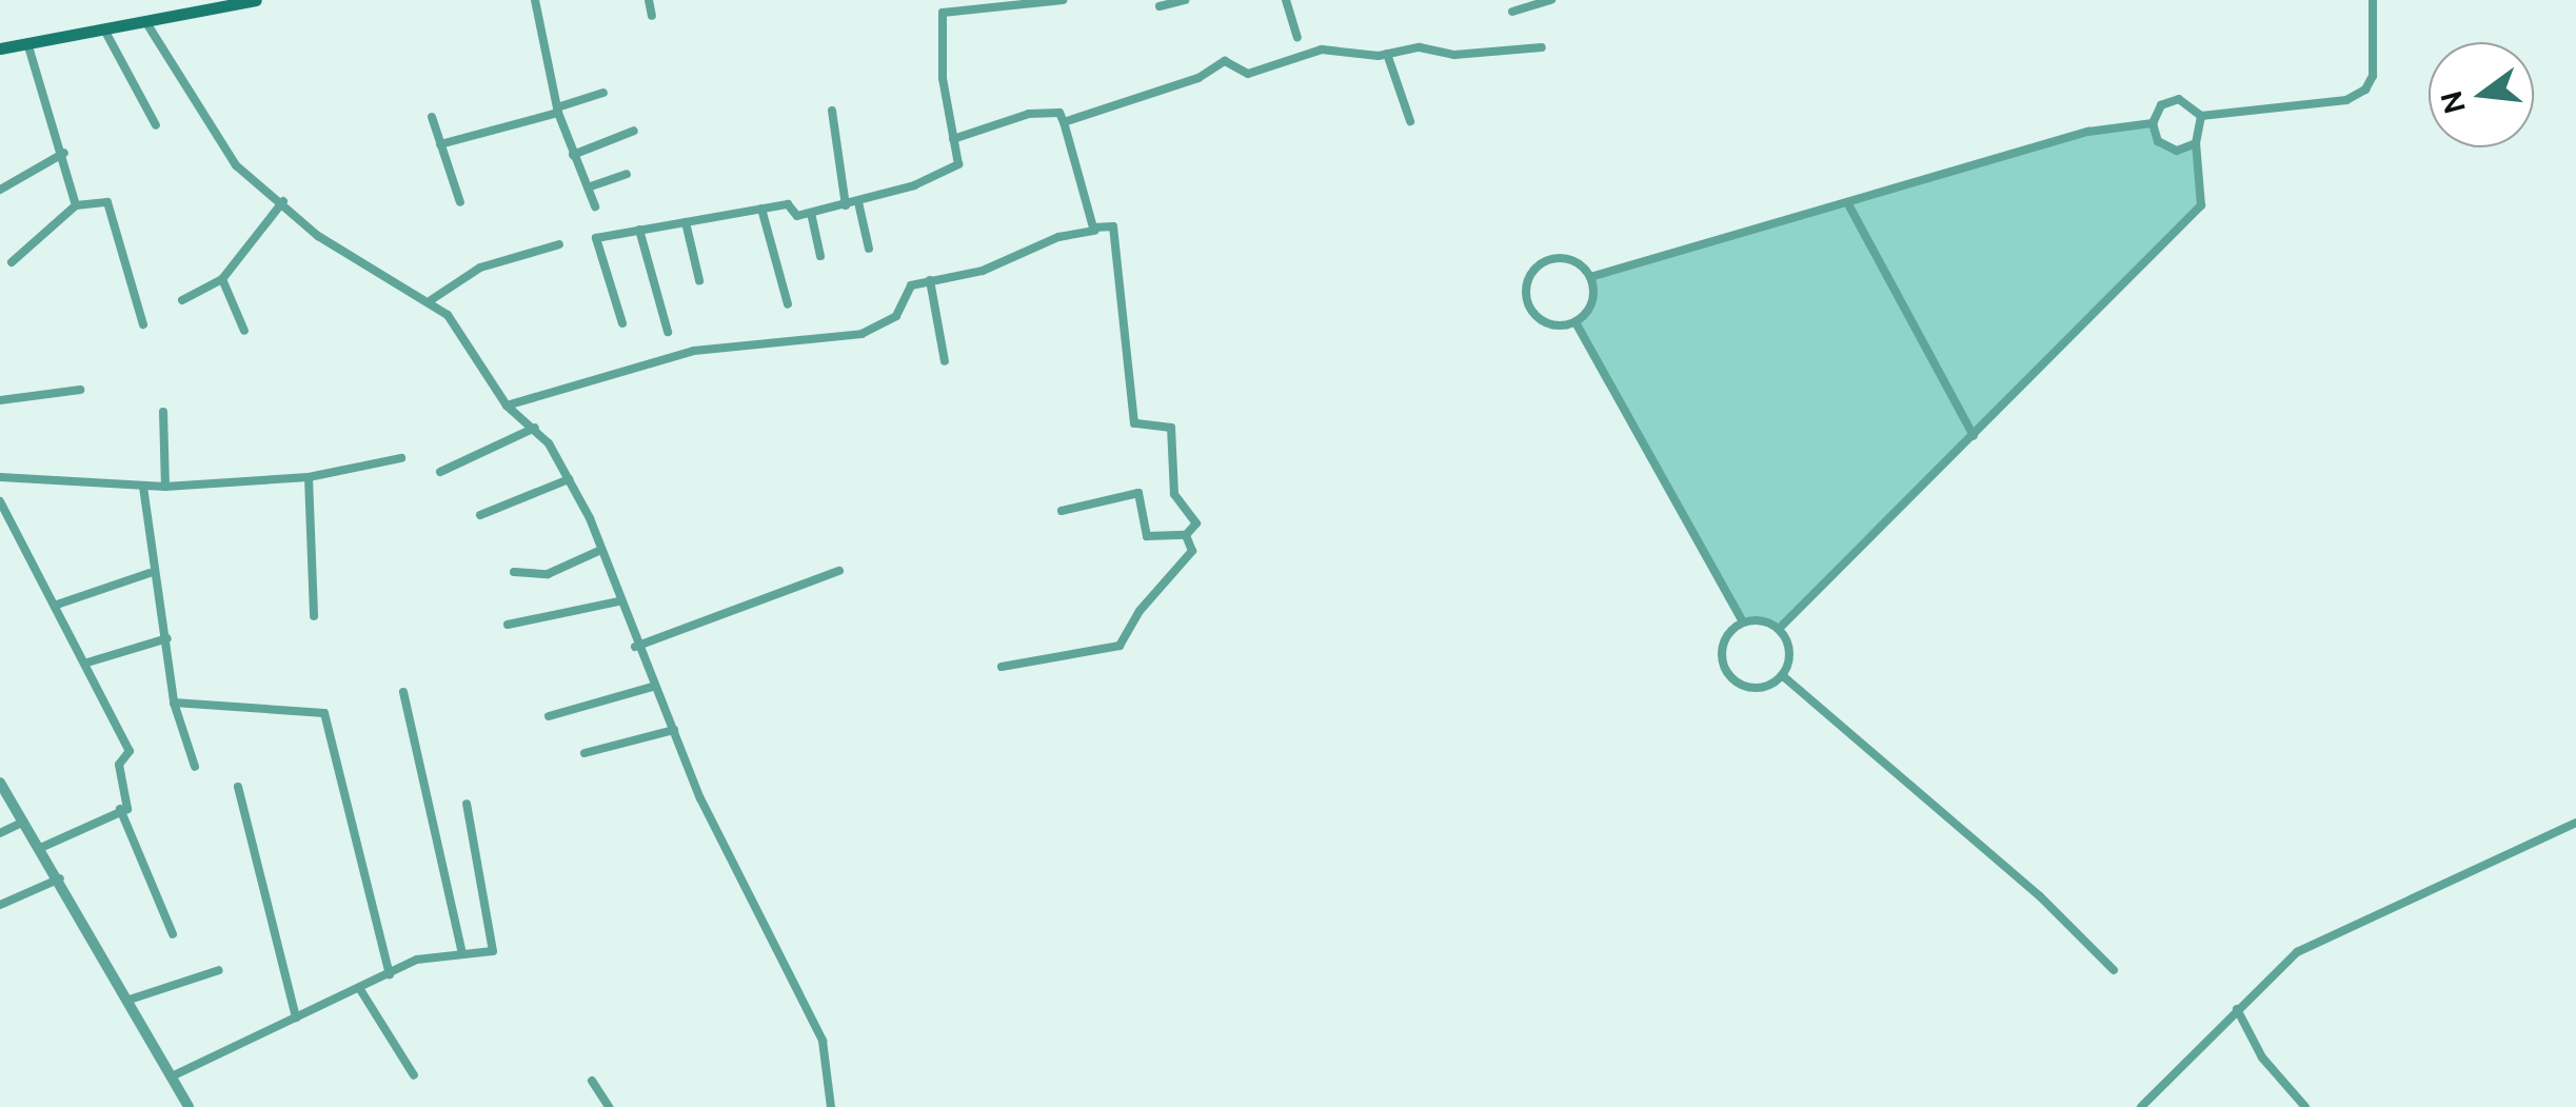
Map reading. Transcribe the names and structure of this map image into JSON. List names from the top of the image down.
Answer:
{
  "north": "left"
}
